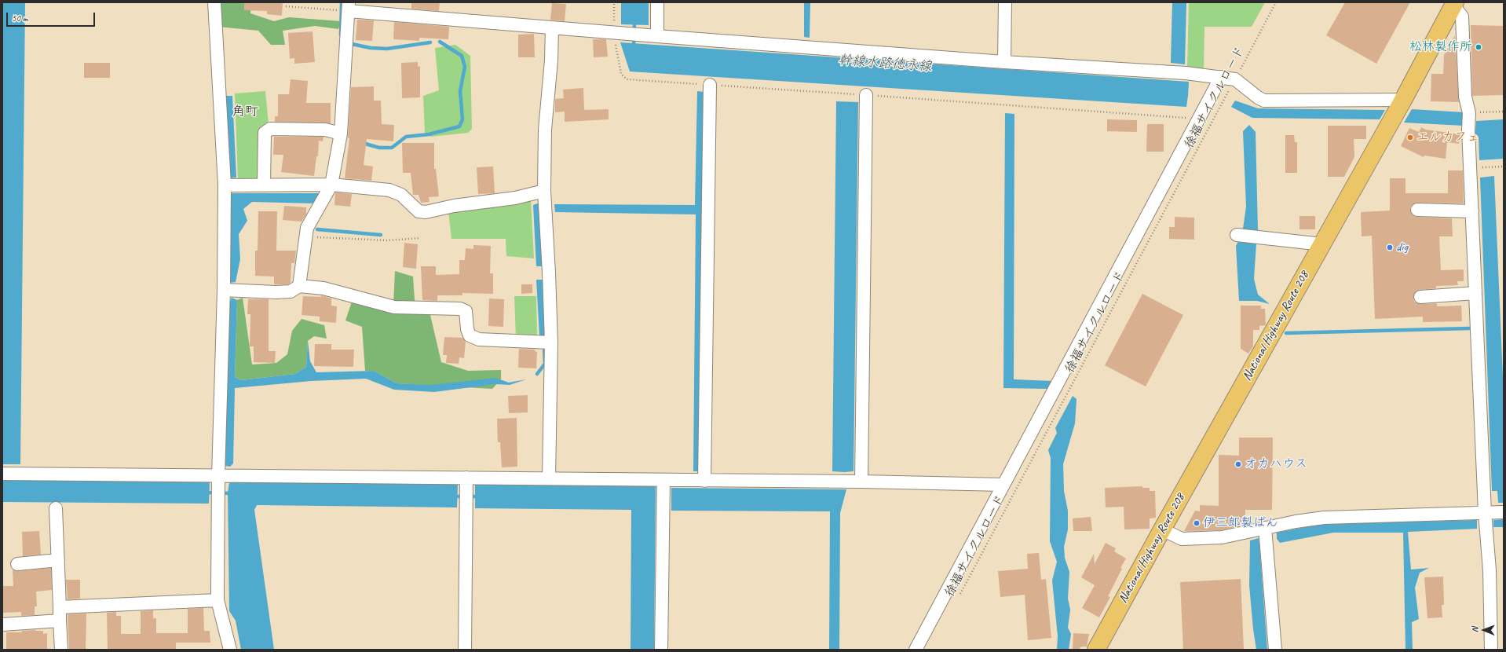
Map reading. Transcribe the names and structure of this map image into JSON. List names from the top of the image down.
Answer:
{
  "streets": {
    "highway": ["National Highway Route 208"],
    "path": ["徐福サイクルロード"]
  },
  "districts": ["角町"],
  "water": ["幹線水路徳永線"],
  "places": [
    "松林製作所",
    "エルカフェ",
    "dig",
    "オカハウス",
    "伊三郎製ぱん"
  ],
  "scale_bar": "50 m",
  "north": "left"
}
